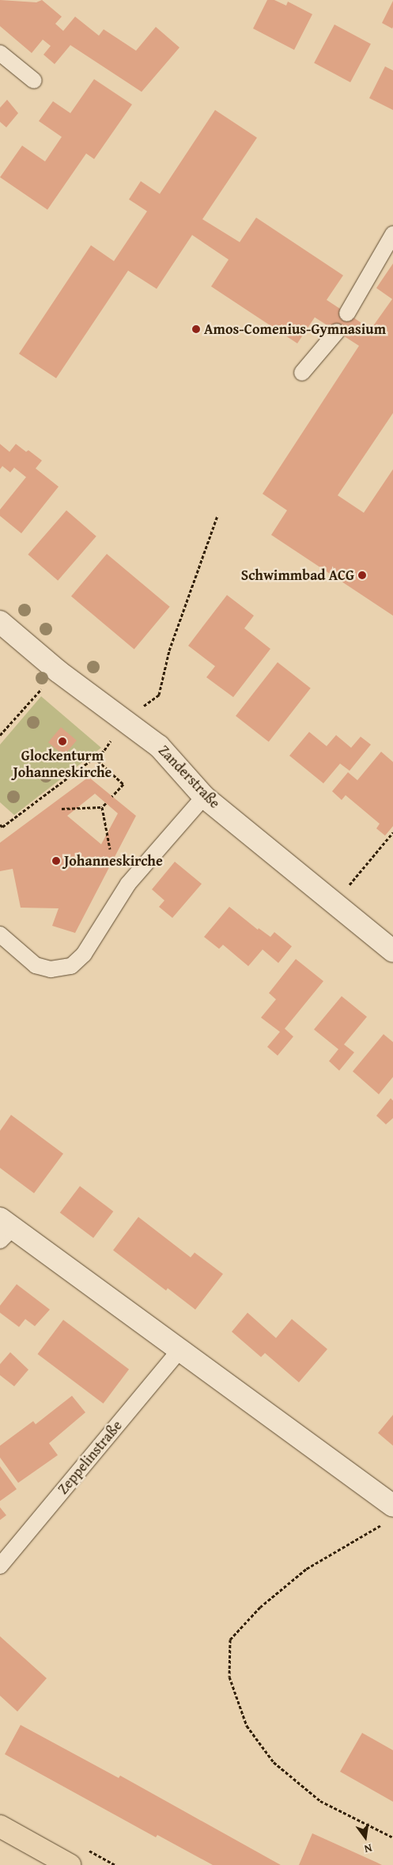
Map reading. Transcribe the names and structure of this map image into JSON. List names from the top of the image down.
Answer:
{
  "streets": {
    "street": ["Zanderstraße"],
    "lane": ["Zeppelinstraße"]
  },
  "places": [
    "Amos-Comenius-Gymnasium",
    "Schwimmbad ACG",
    "Glockenturm Johanneskirche",
    "Johanneskirche"
  ],
  "north": "bottom"
}
